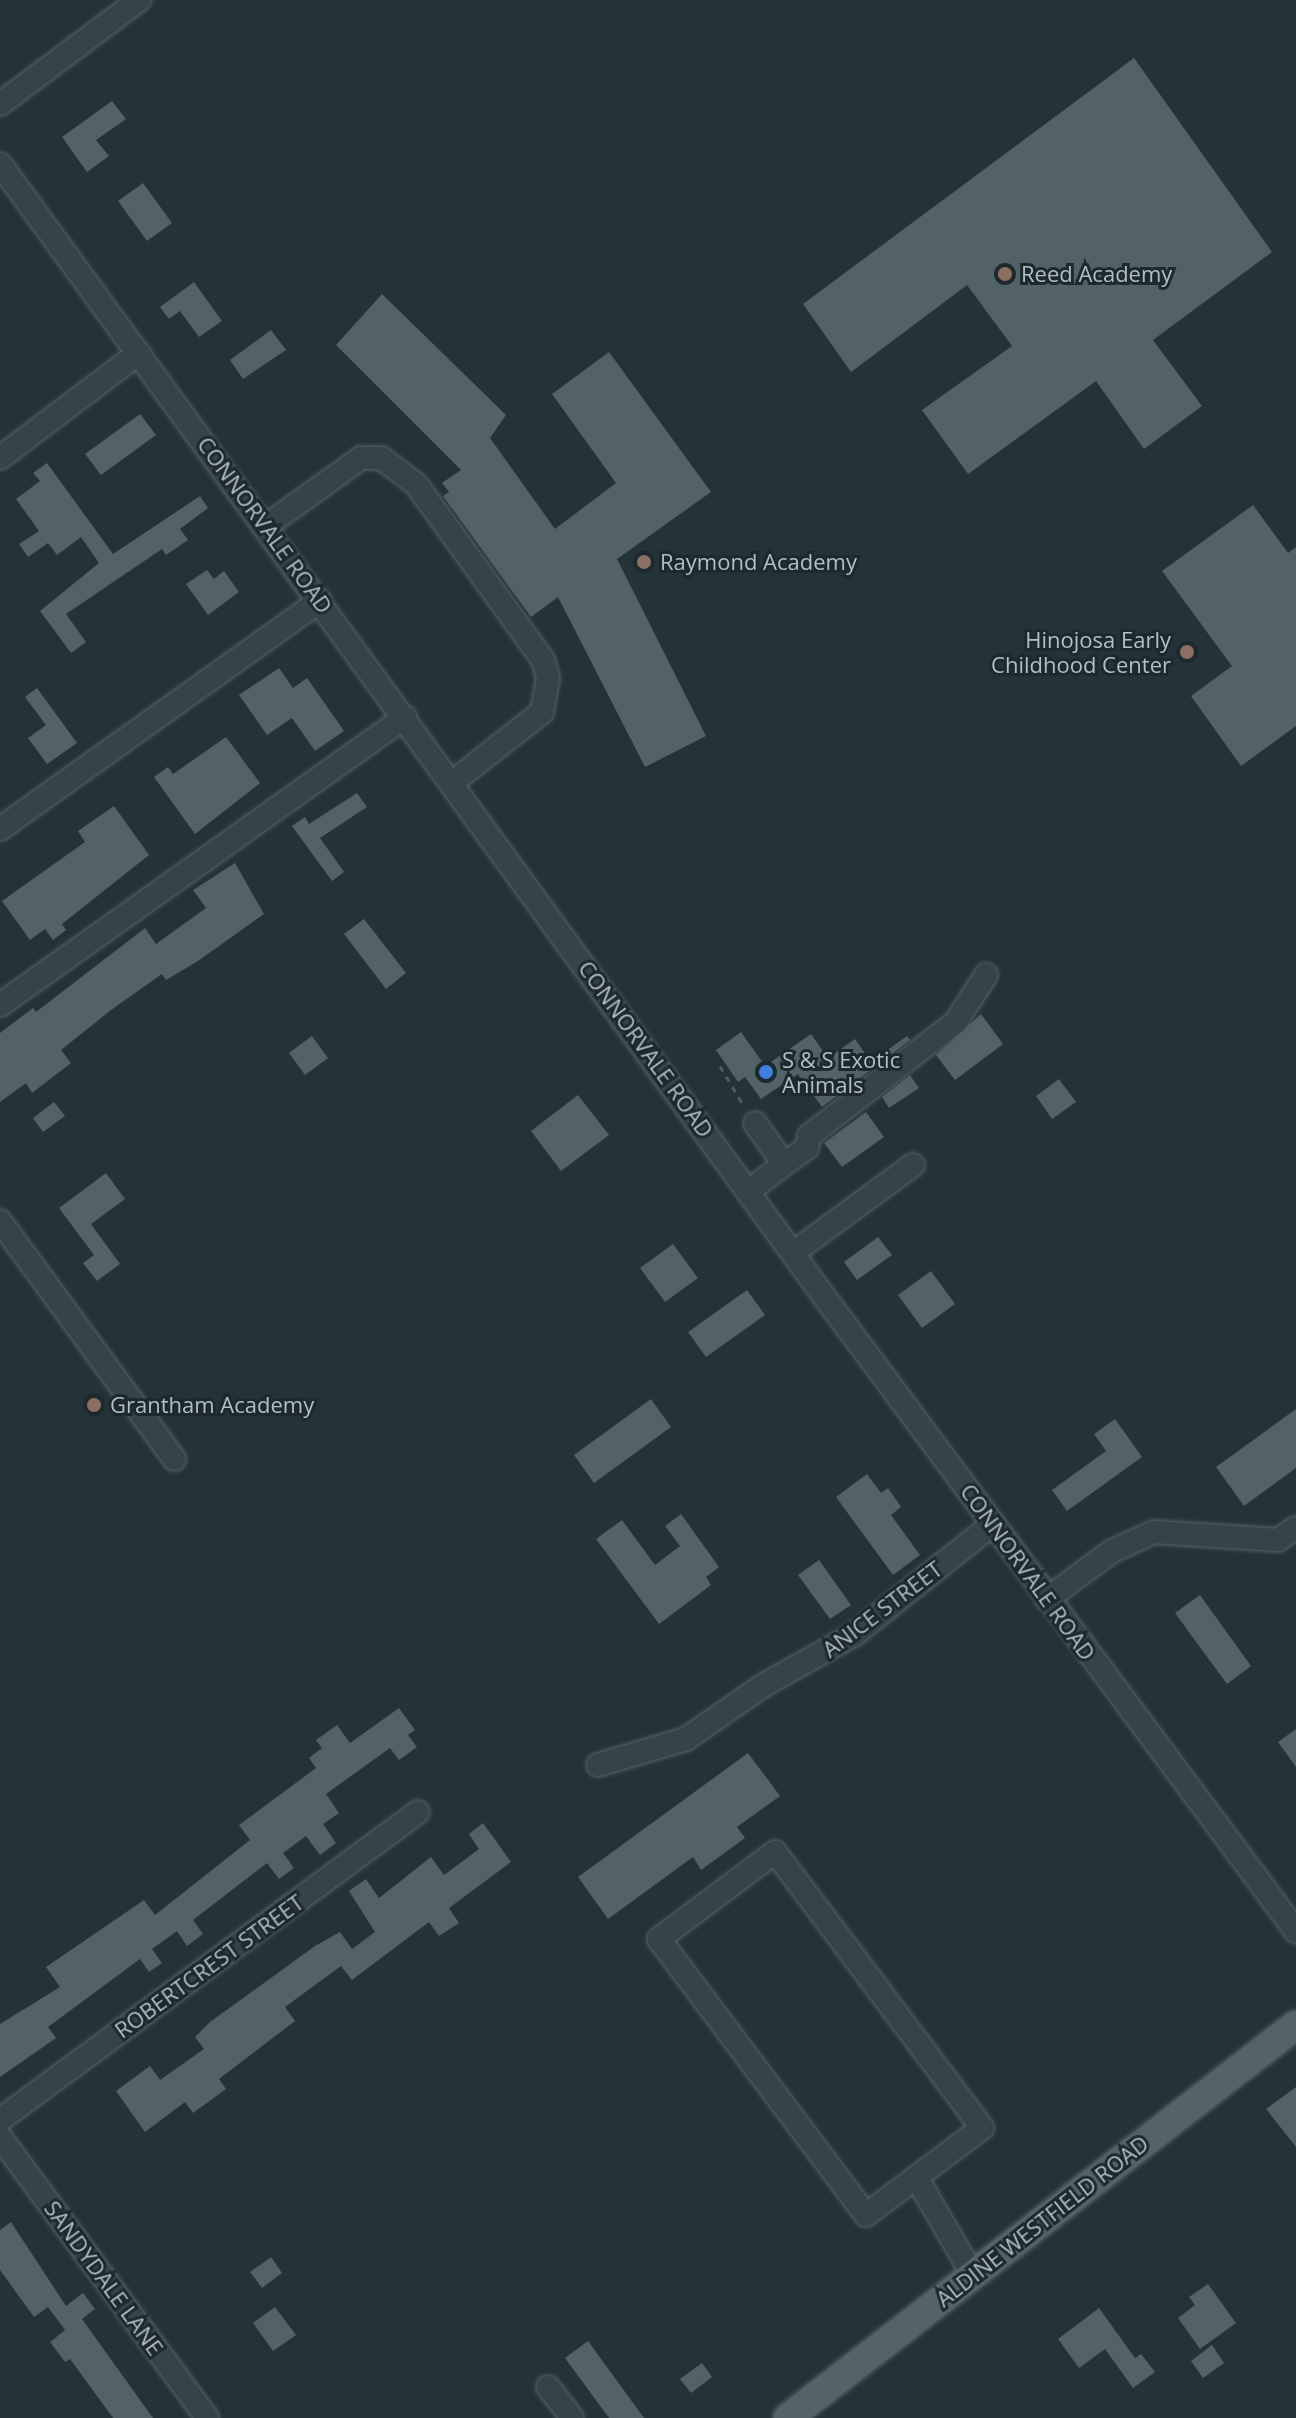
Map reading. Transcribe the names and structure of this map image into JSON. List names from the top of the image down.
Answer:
{
  "streets": {
    "main road": ["ALDINE WESTFIELD ROAD"],
    "street": [
      "CONNORVALE ROAD",
      "ANICE STREET",
      "ROBERTCREST STREET",
      "SANDYDALE LANE"
    ]
  },
  "crossings": [
    ["CONNORVALE ROAD", "ANICE STREET"]
  ],
  "places": [
    "Reed Academy",
    "Raymond Academy",
    "Hinojosa Early Childhood Center",
    "S & S Exotic Animals",
    "Grantham Academy"
  ]
}
